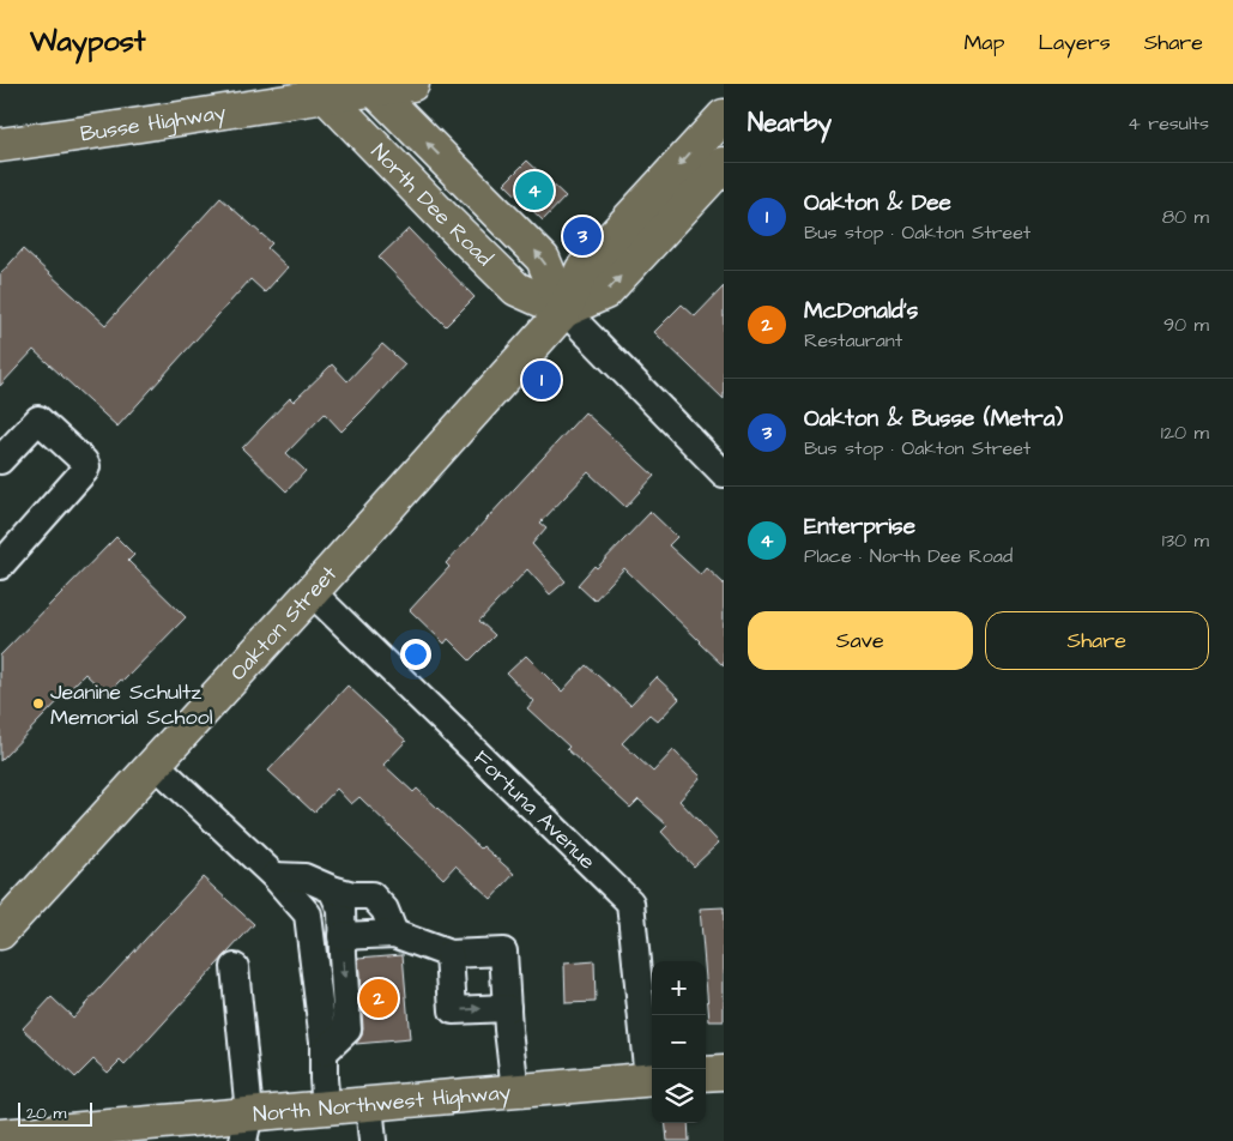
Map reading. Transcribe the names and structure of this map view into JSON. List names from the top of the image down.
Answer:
{
  "streets": {
    "main road": [
      "Busse Highway",
      "North Dee Road",
      "Oakton Street",
      "North Northwest Highway"
    ],
    "street": ["Fortuna Avenue"]
  },
  "crossings": [
    ["Busse Highway", "North Dee Road"],
    ["North Dee Road", "Oakton Street"],
    ["Oakton Street", "Fortuna Avenue"],
    ["Fortuna Avenue", "North Northwest Highway"]
  ],
  "places": ["Jeanine Schultz Memorial School"],
  "scale_bar": "20 m",
  "page": {
    "header": "Waypost",
    "nav": ["Map", "Layers", "Share"],
    "heading": ["Nearby", "4 results"],
    "list": [
      {
        "mark": "1",
        "name": "Oakton & Dee",
        "note": "Bus stop · Oakton Street",
        "value": "80 m"
      },
      {
        "mark": "2",
        "name": "McDonald's",
        "note": "Restaurant",
        "value": "90 m"
      },
      {
        "mark": "3",
        "name": "Oakton & Busse (Metra)",
        "note": "Bus stop · Oakton Street",
        "value": "120 m"
      },
      {
        "mark": "4",
        "name": "Enterprise",
        "note": "Place · North Dee Road",
        "value": "130 m"
      }
    ],
    "pins": [
      "4",
      "3",
      "1",
      "2"
    ],
    "buttons": ["Save", "Share"],
    "map_buttons": ["+", "−"],
    "scale": "20 m"
  }
}
